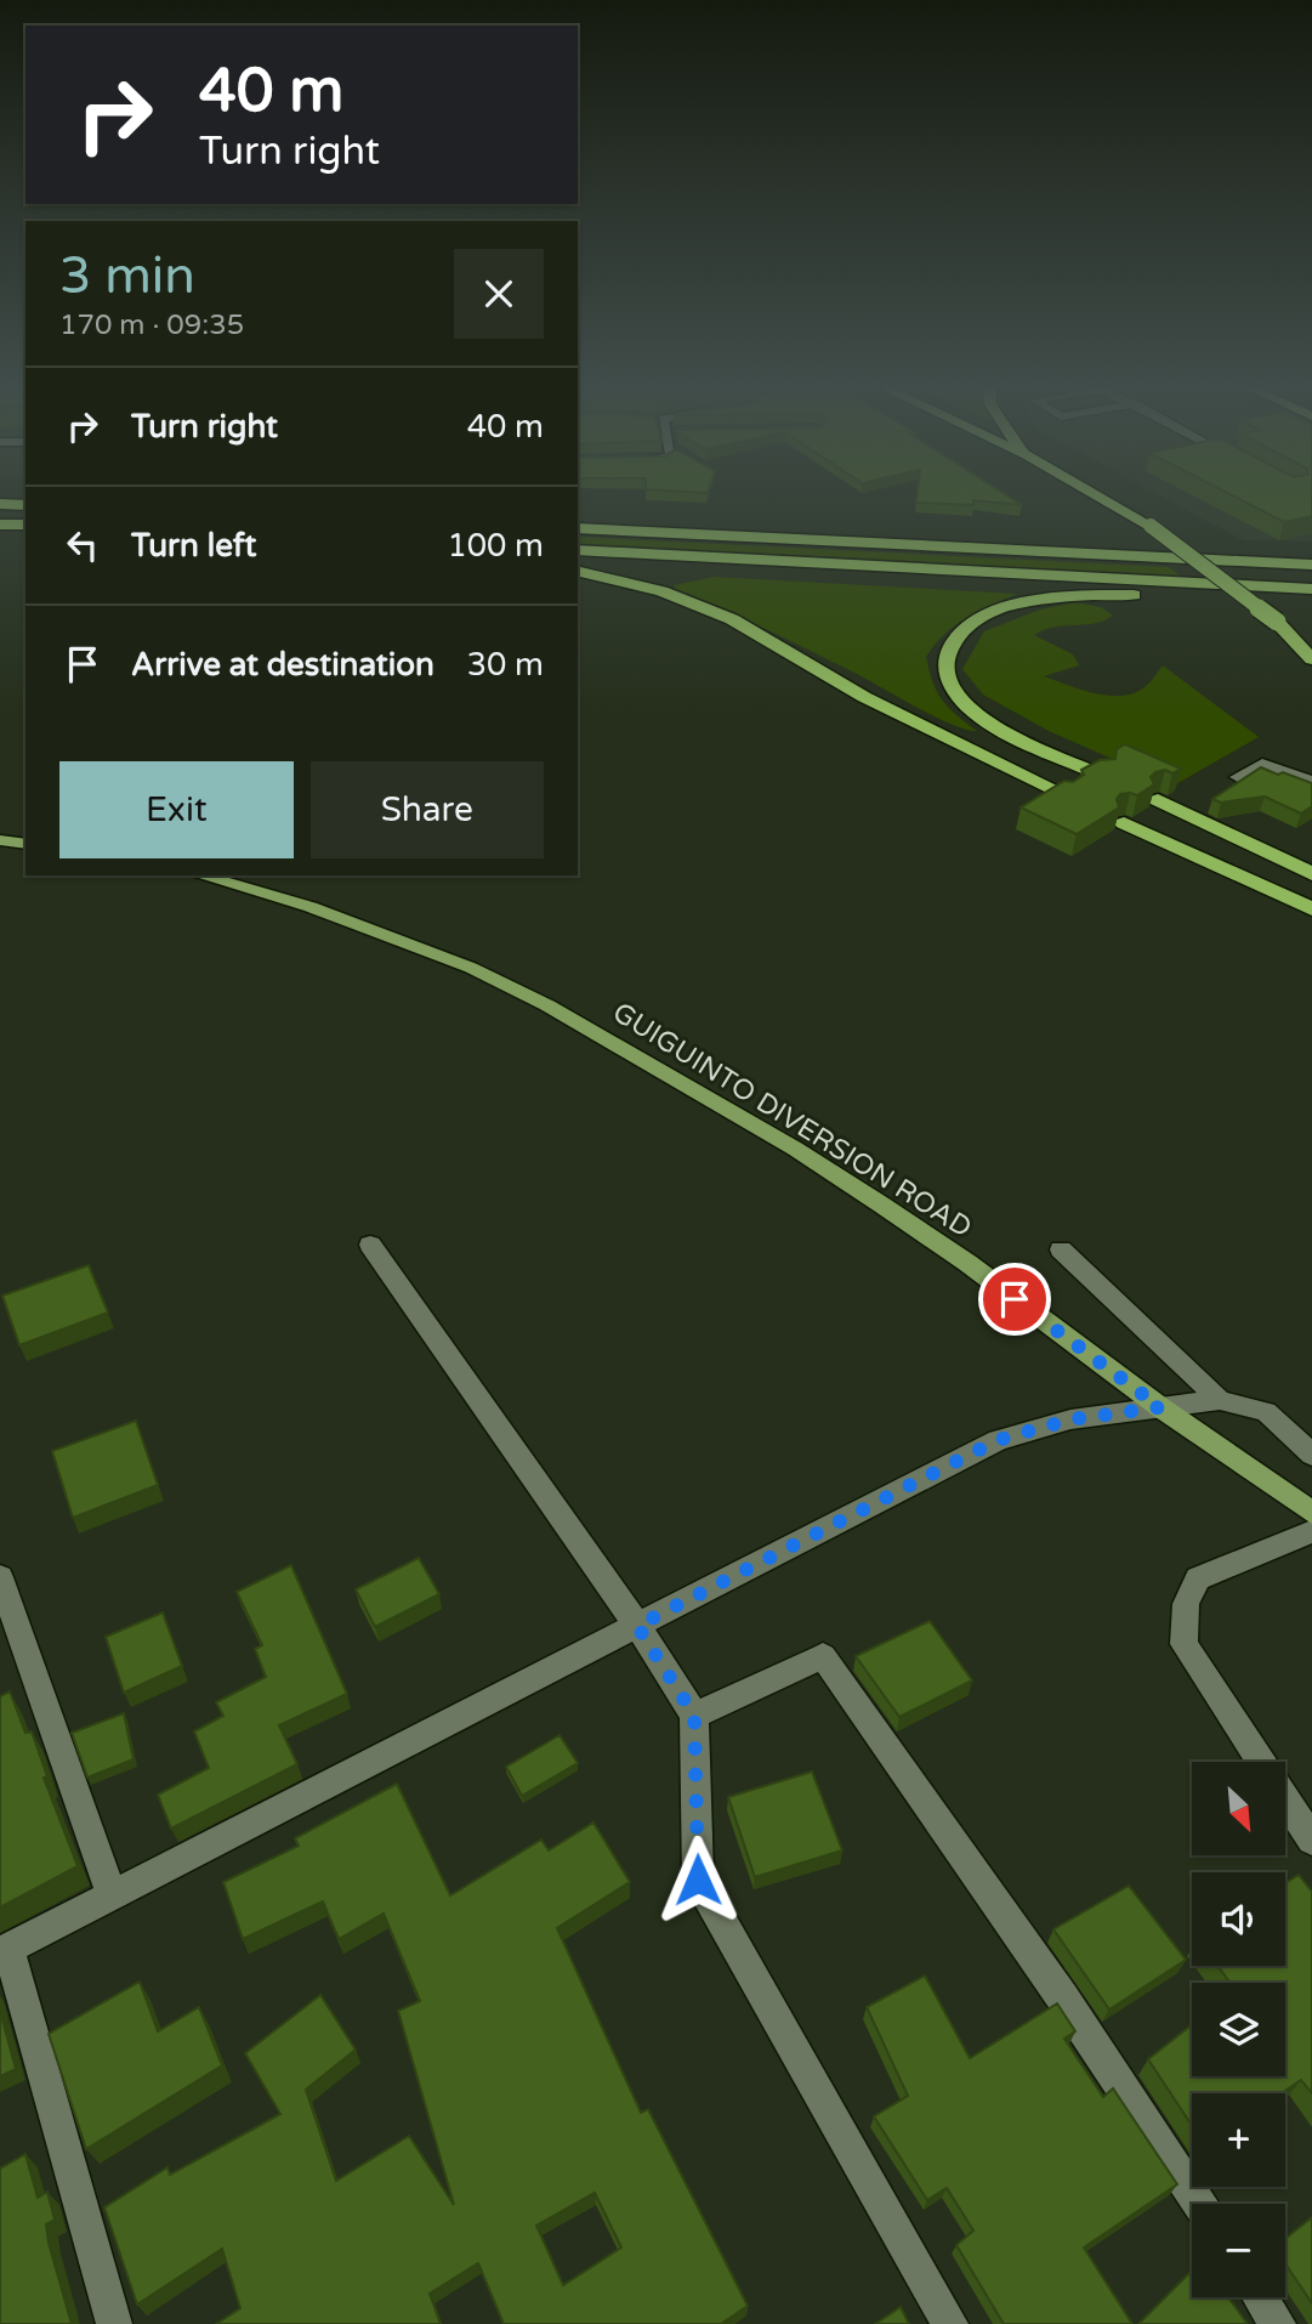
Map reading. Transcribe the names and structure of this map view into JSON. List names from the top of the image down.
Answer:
{
  "streets": {
    "main road": ["GUIGUINTO DIVERSION ROAD"]
  },
  "north": "bottom right",
  "page": {
    "turn": ["40 m", "Turn right"],
    "heading": ["3 min", "170 m · 09:35"],
    "list": [
      {
        "name": "Turn right",
        "value": "40 m"
      },
      {
        "name": "Turn left",
        "value": "100 m"
      },
      {
        "name": "Arrive at destination",
        "value": "30 m"
      }
    ],
    "buttons": ["Exit", "Share"],
    "map_buttons": ["+", "−"]
  }
}
